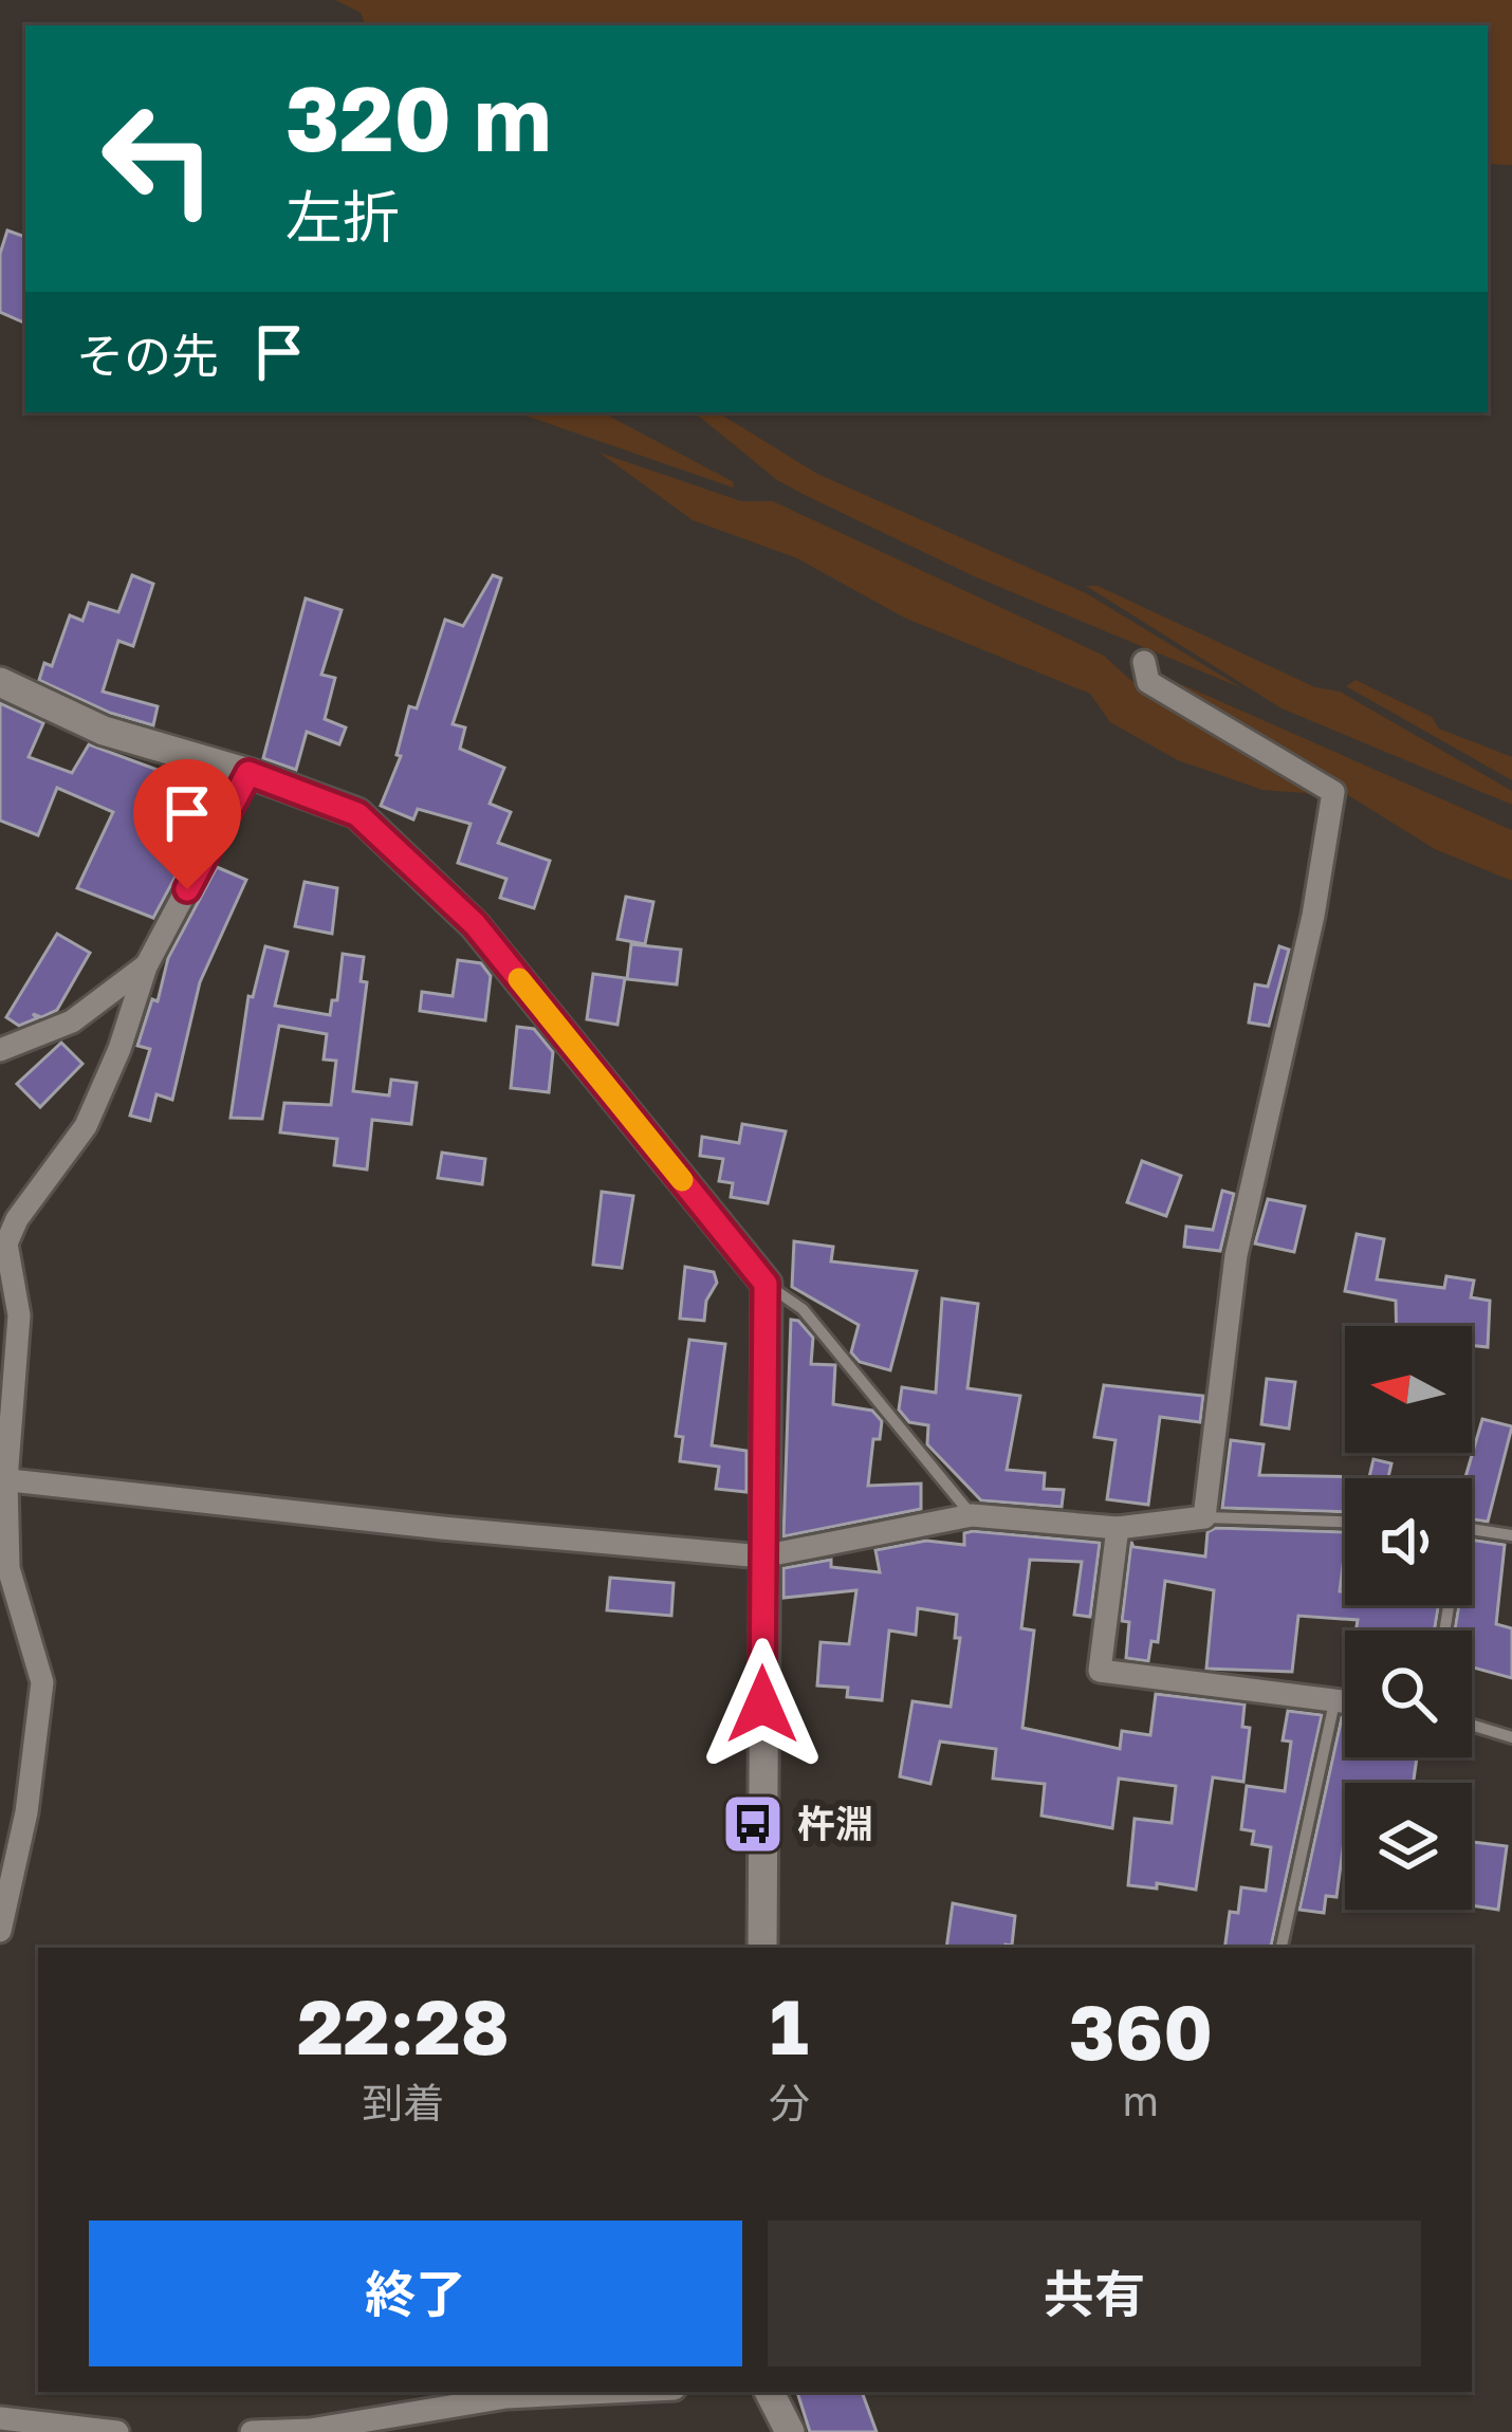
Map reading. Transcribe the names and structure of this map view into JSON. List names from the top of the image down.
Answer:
{
  "places": {
    "bus stop": ["杵淵"]
  },
  "north": "left",
  "page": {
    "turn": ["320 m", "左折"],
    "then": "その先",
    "eta": [
      "22:28",
      "到着",
      "1",
      "分",
      "360",
      "m"
    ],
    "buttons": ["終了", "共有"]
  }
}
